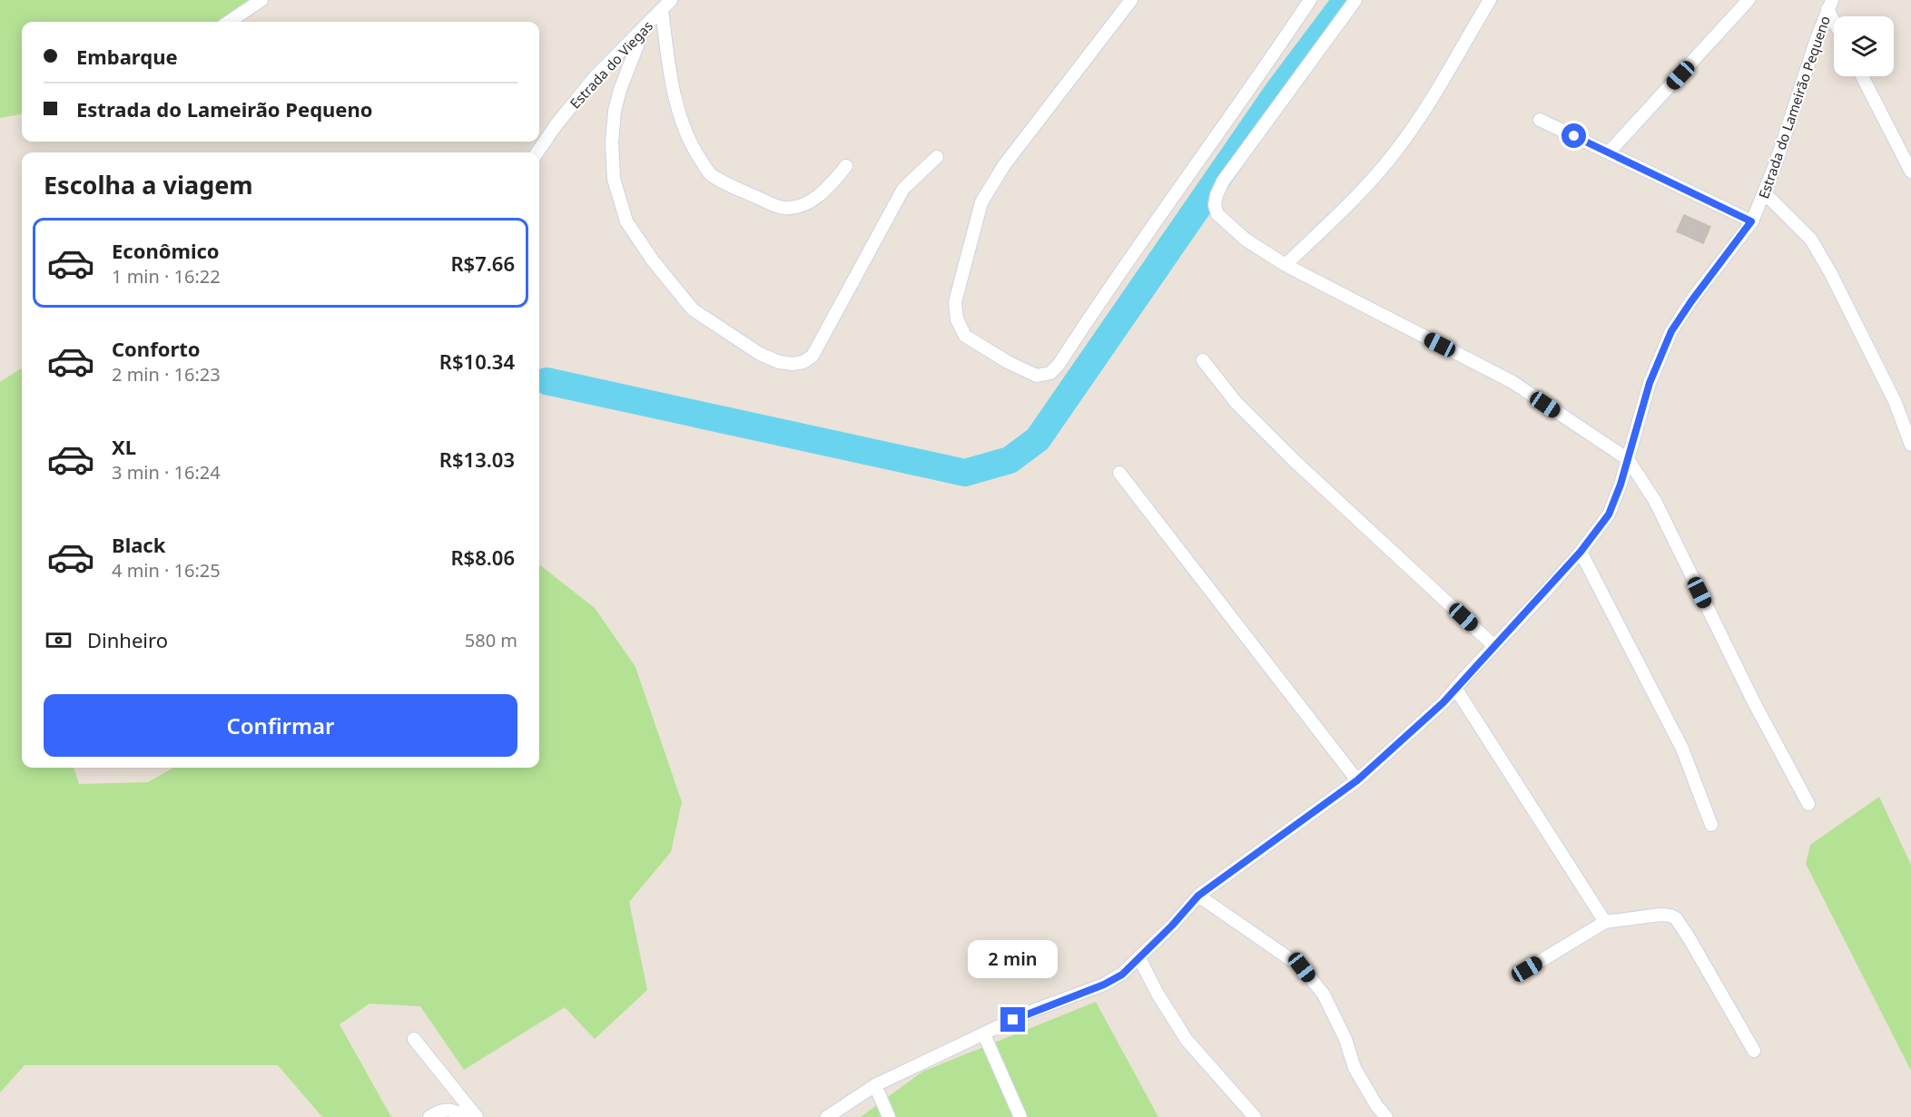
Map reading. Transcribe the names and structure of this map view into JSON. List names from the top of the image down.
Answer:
{
  "streets": {
    "street": ["Estrada do Viegas", "Estrada do Lameirão Pequeno"]
  },
  "page": {
    "banner": ["Embarque", "Estrada do Lameirão Pequeno"],
    "heading": "Escolha a viagem",
    "list": [
      {
        "name": "Econômico",
        "note": "1 min · 16:22",
        "value": "R$7.66"
      },
      {
        "name": "Conforto",
        "note": "2 min · 16:23",
        "value": "R$10.34"
      },
      {
        "name": "XL",
        "note": "3 min · 16:24",
        "value": "R$13.03"
      },
      {
        "name": "Black",
        "note": "4 min · 16:25",
        "value": "R$8.06"
      }
    ],
    "pay": ["Dinheiro", "580 m"],
    "buttons": "Confirmar",
    "bubble": "2 min"
  }
}
